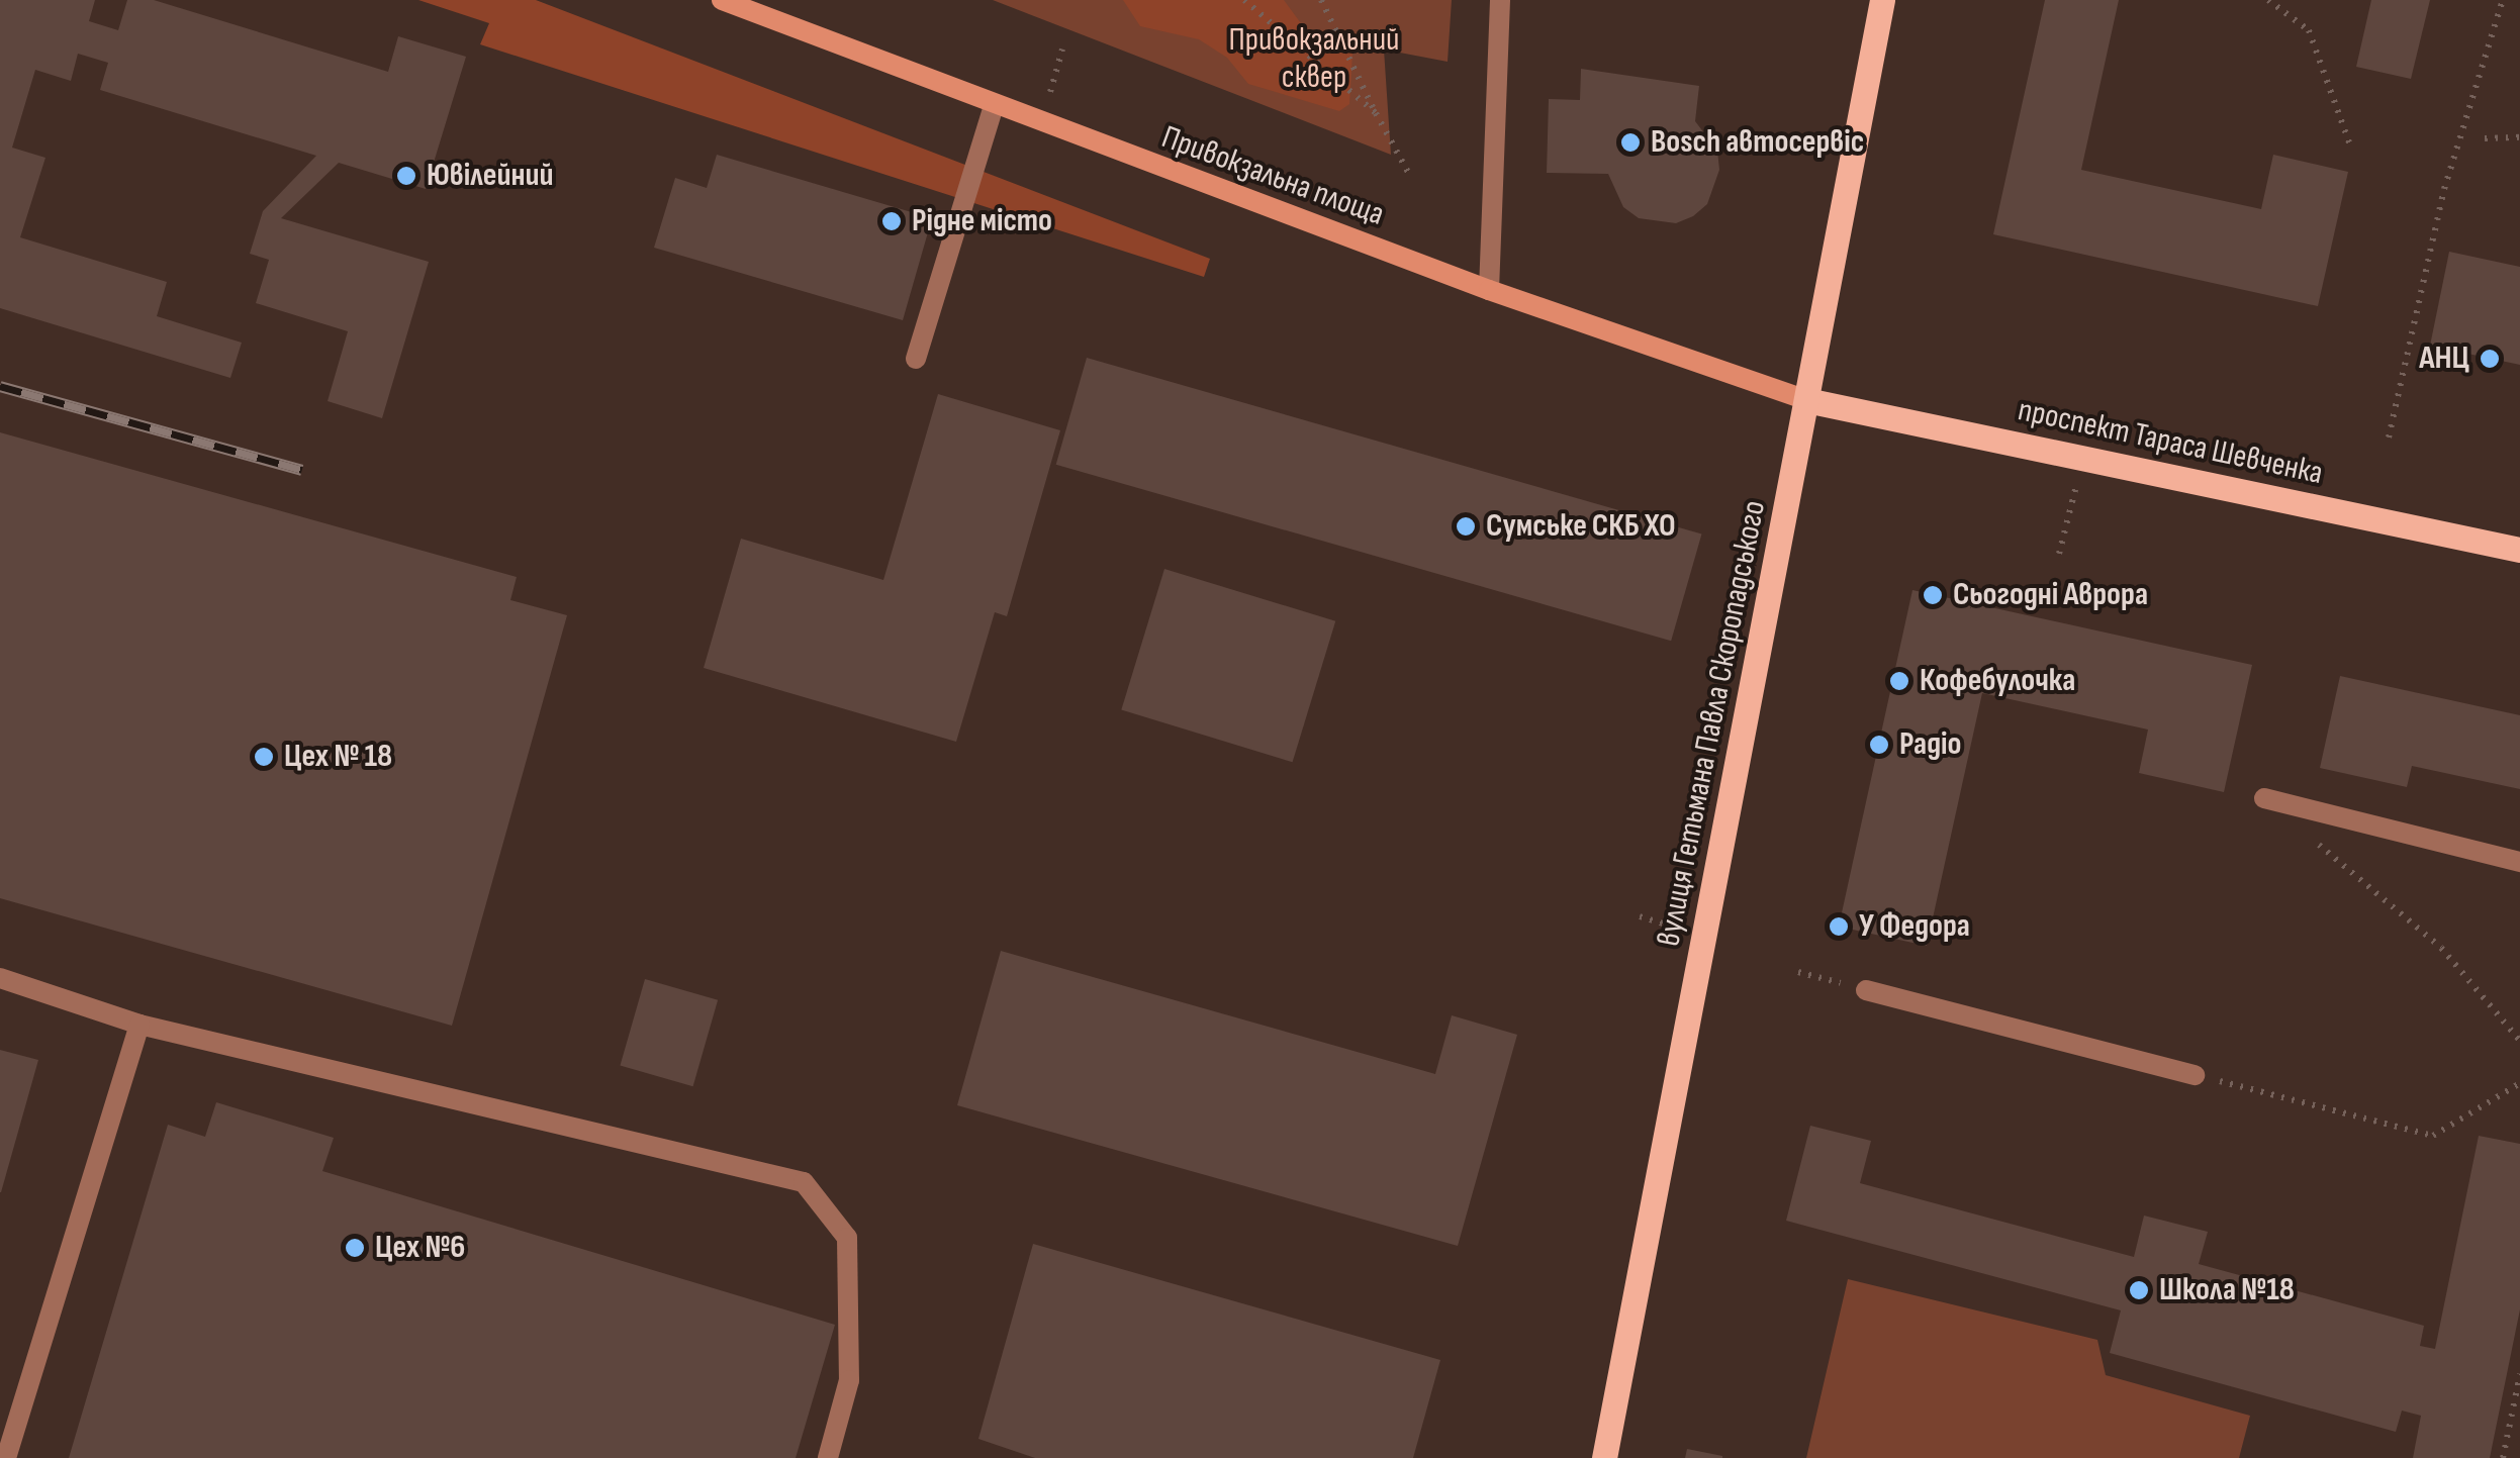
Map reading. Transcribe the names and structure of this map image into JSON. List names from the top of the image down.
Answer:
{
  "streets": {
    "main road": ["Привокзальна площа", "проспект Тараса Шевченка", "вулиця Гетьмана Павла Скоропадського"]
  },
  "crossings": [
    ["Привокзальна площа", "проспект Тараса Шевченка"],
    ["Привокзальна площа", "вулиця Гетьмана Павла Скоропадського"],
    ["проспект Тараса Шевченка", "вулиця Гетьмана Павла Скоропадського"]
  ],
  "parks": ["Привокзальний сквер"],
  "places": [
    "Bosch автосервіс",
    "Ювілейний",
    "Рідне місто",
    "АНЦ",
    "Сумське СКБ ХО",
    "Сьогодні Аврора",
    "Кофебулочка",
    "Радіо",
    "Цех № 18",
    "У Федора",
    "Цех №6",
    "Школа №18"
  ]
}
